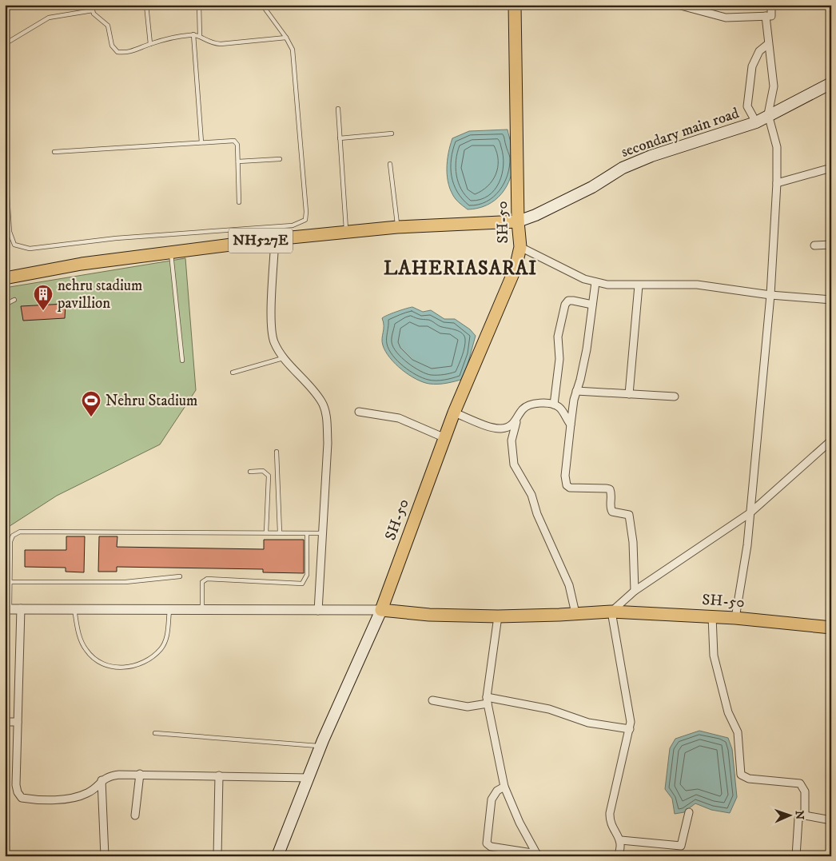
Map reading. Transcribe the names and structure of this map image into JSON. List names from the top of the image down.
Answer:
{
  "streets": {
    "main road": ["secondary main road", "SH-50", "NH527E"]
  },
  "crossings": [
    ["secondary main road", "SH-50"],
    ["secondary main road", "NH527E"],
    ["SH-50", "NH527E"]
  ],
  "districts": ["LAHERIASARAI"],
  "places": {
    "building": ["nehru stadium pavillion"],
    "sports": ["Nehru Stadium"]
  },
  "north": "right"
}
